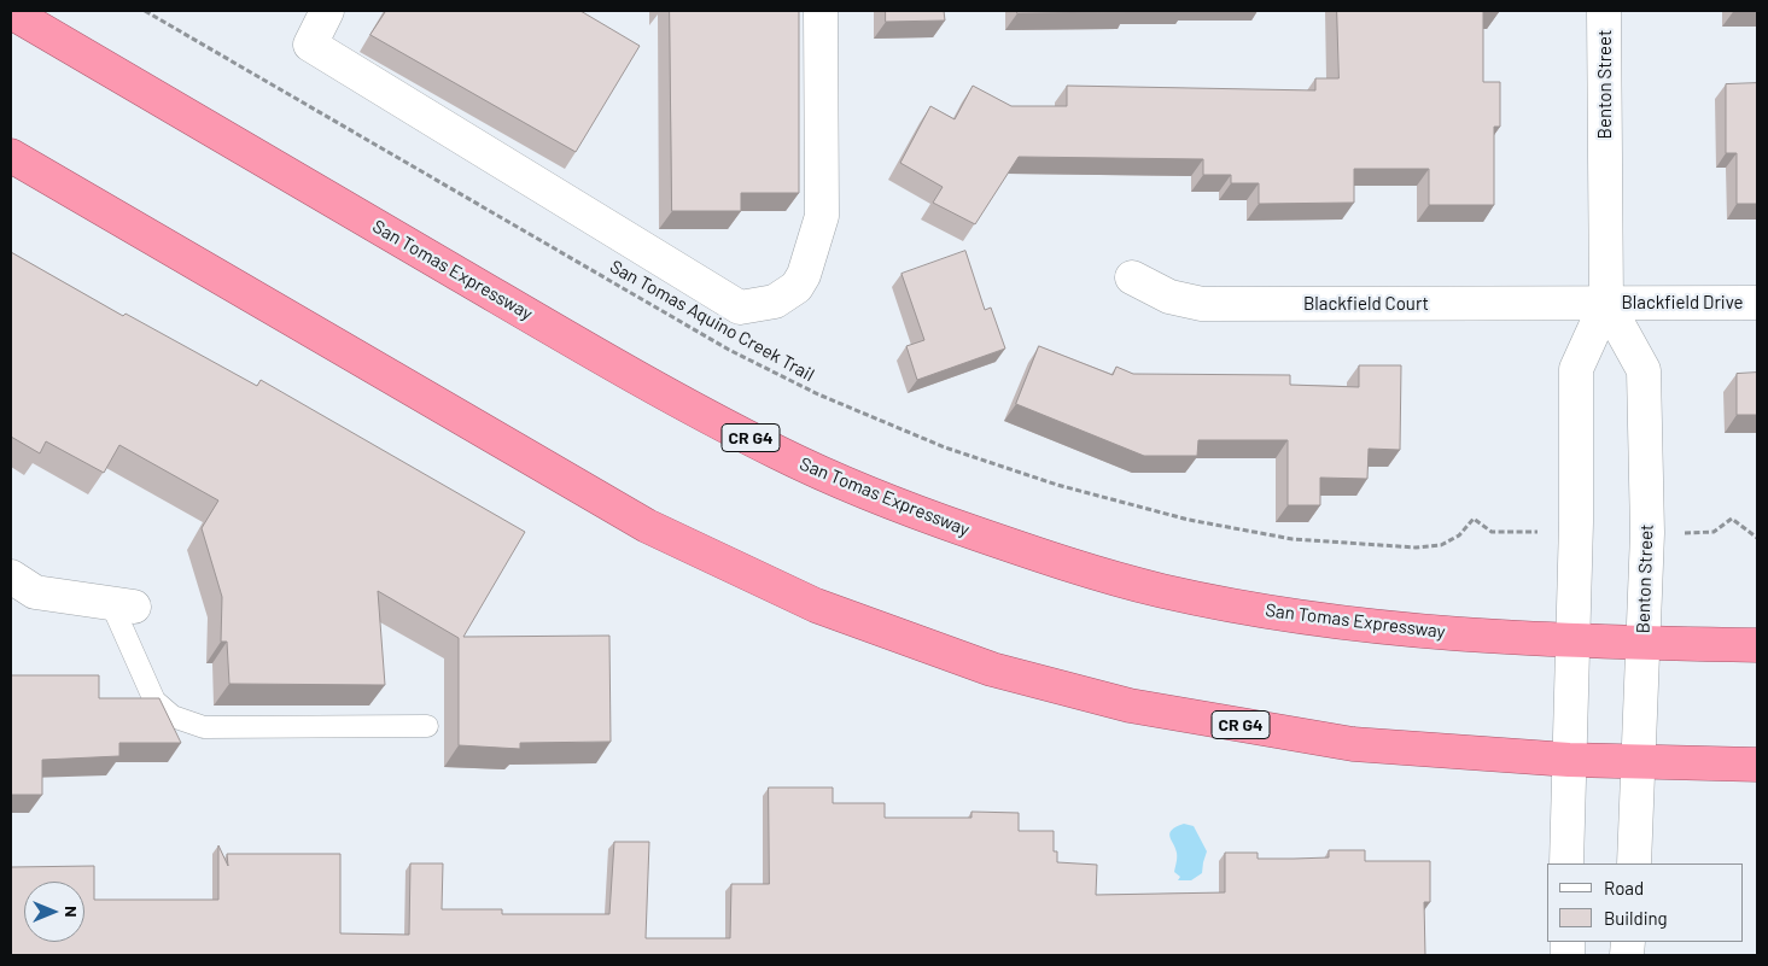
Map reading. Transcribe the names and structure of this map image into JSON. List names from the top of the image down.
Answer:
{
  "streets": {
    "highway": ["San Tomas Expressway", "CR G4"],
    "street": ["Benton Street", "Blackfield Drive", "Blackfield Court"],
    "path": ["San Tomas Aquino Creek Trail"]
  },
  "crossings": [
    ["Benton Street", "San Tomas Expressway"],
    ["Benton Street", "Blackfield Drive"],
    ["Benton Street", "Blackfield Court"],
    ["Benton Street", "CR G4"],
    ["Blackfield Drive", "Blackfield Court"]
  ],
  "legend": ["Road", "Building"],
  "north": "right"
}
